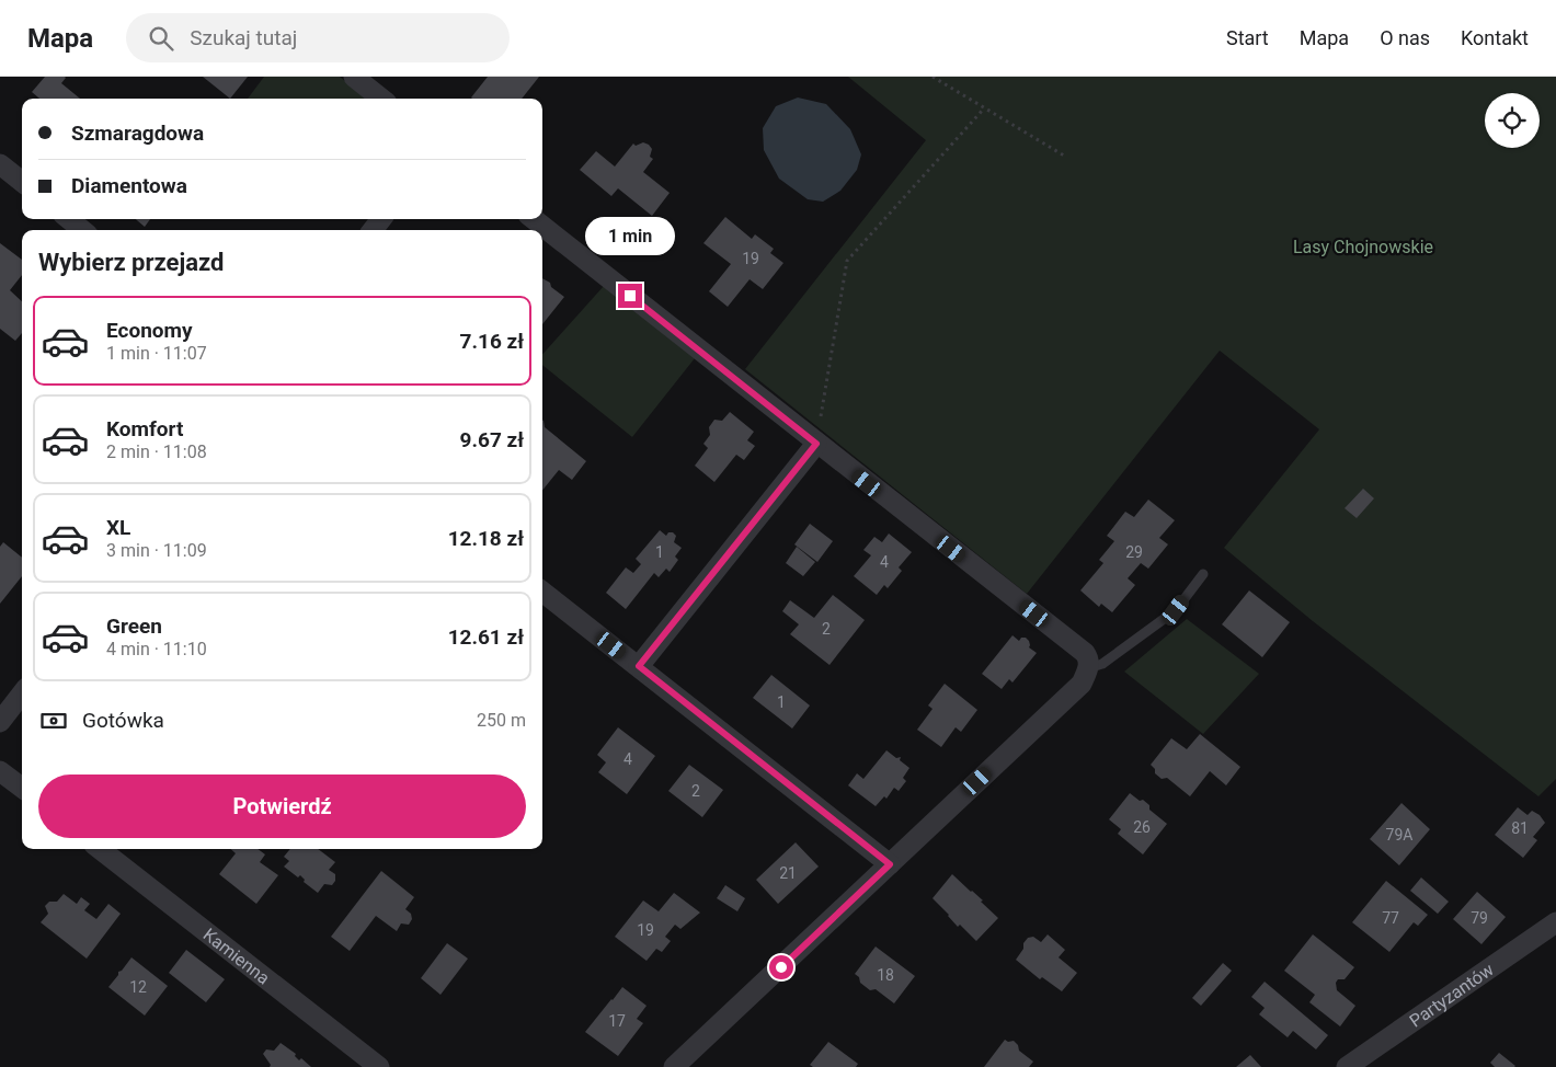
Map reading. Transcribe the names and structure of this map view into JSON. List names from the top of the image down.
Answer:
{
  "streets": {
    "street": ["Kamienna", "Partyzantów"]
  },
  "parks": ["Lasy Chojnowskie"],
  "house_numbers": [
    "19",
    "1",
    "29",
    "4",
    "2",
    "1",
    "4",
    "2",
    "26",
    "81",
    "79A",
    "21",
    "77",
    "79",
    "19",
    "18",
    "12",
    "17"
  ],
  "page": {
    "header": "Mapa",
    "search": "Szukaj tutaj",
    "nav": [
      "Start",
      "Mapa",
      "O nas",
      "Kontakt"
    ],
    "banner": ["Szmaragdowa", "Diamentowa"],
    "bubble": "1 min",
    "heading": "Wybierz przejazd",
    "list": [
      {
        "name": "Economy",
        "note": "1 min · 11:07",
        "value": "7.16 zł"
      },
      {
        "name": "Komfort",
        "note": "2 min · 11:08",
        "value": "9.67 zł"
      },
      {
        "name": "XL",
        "note": "3 min · 11:09",
        "value": "12.18 zł"
      },
      {
        "name": "Green",
        "note": "4 min · 11:10",
        "value": "12.61 zł"
      }
    ],
    "pay": ["Gotówka", "250 m"],
    "buttons": "Potwierdź"
  }
}
